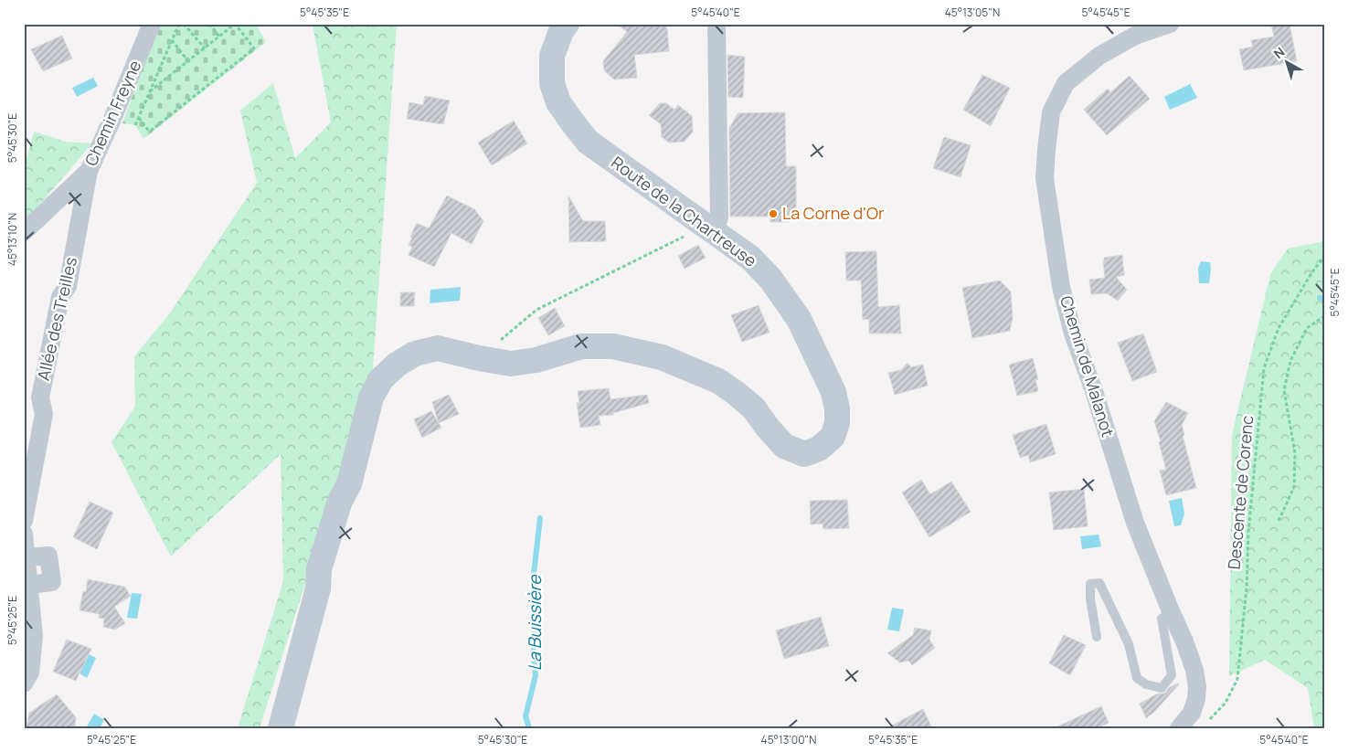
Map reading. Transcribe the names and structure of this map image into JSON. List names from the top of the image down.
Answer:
{
  "streets": {
    "main road": ["Route de la Chartreuse"],
    "street": ["Chemin Freyne", "Allée des Treilles", "Chemin de Malanot"],
    "path": ["Descente de Corenc"]
  },
  "crossings": [
    ["Chemin Freyne", "Allée des Treilles"]
  ],
  "water": ["La Buissière"],
  "places": ["La Corne d'Or"],
  "north": "top left",
  "coordinates": [
    "5°45'35\"E",
    "5°45'40\"E",
    "45°13'05\"N",
    "5°45'45\"E",
    "5°45'30\"E",
    "45°13'10\"N",
    "5°45'25\"E",
    "45°13'00\"N"
  ]
}
